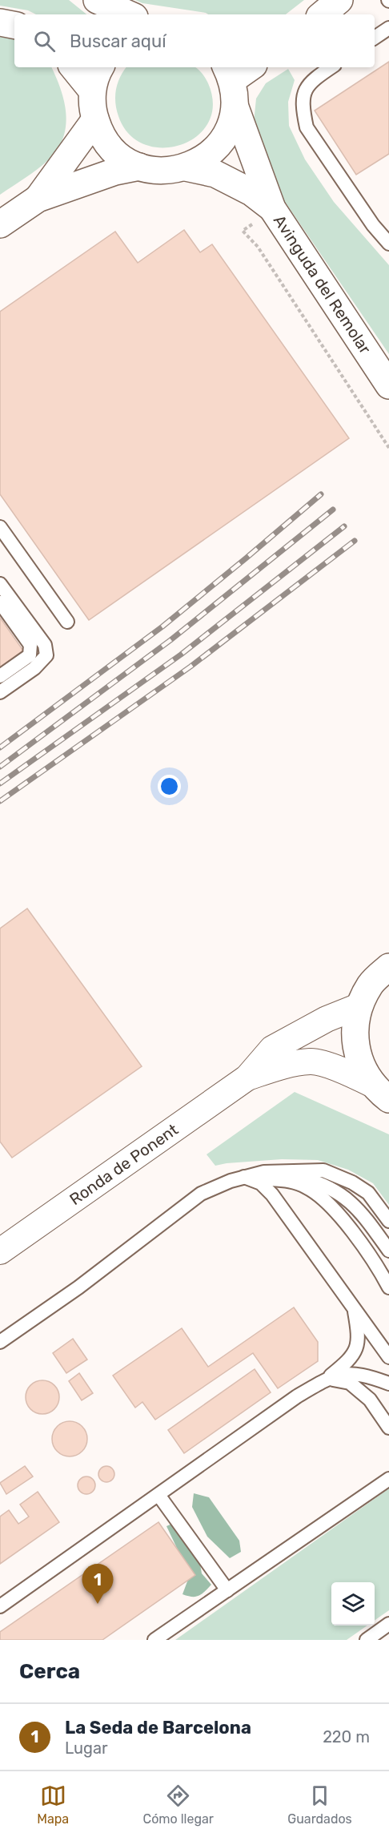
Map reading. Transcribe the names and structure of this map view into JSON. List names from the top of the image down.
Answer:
{
  "streets": {
    "main road": ["Avinguda del Remolar"],
    "street": ["Ronda de Ponent"]
  },
  "page": {
    "search": "Buscar aquí",
    "pins": "1",
    "heading": "Cerca",
    "list": [
      {
        "mark": "1",
        "name": "La Seda de Barcelona",
        "note": "Lugar",
        "value": "220 m"
      }
    ],
    "nav": ["Mapa", "Cómo llegar", "Guardados"]
  }
}
